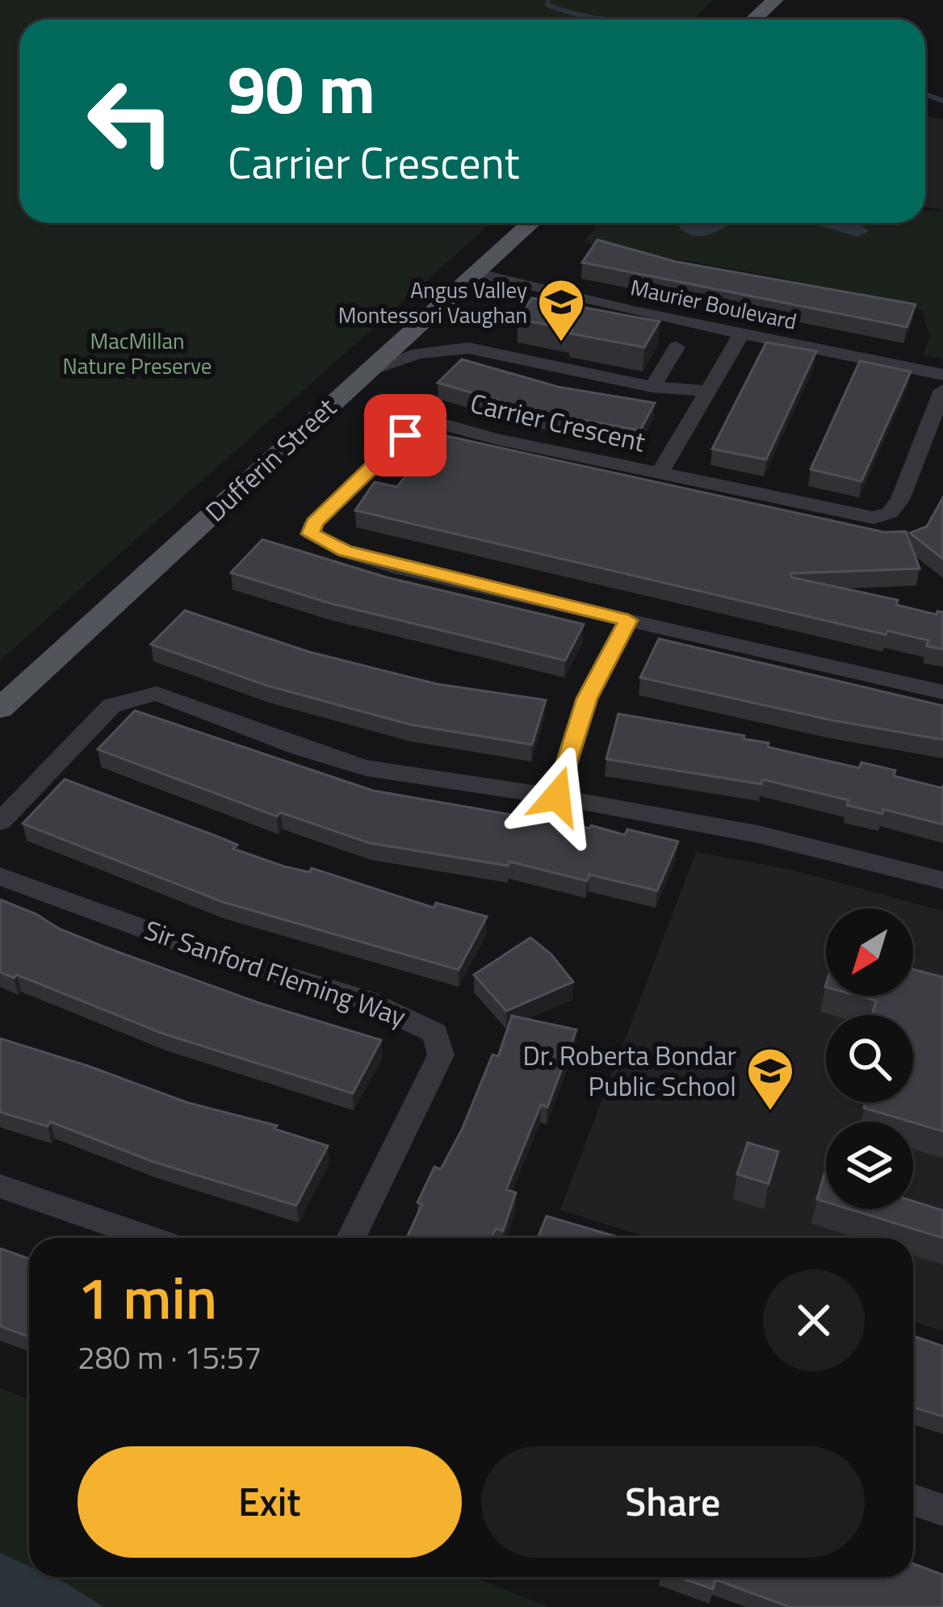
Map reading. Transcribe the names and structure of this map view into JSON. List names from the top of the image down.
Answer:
{
  "streets": {
    "main road": ["Dufferin Street"],
    "street": ["Maurier Boulevard", "Carrier Crescent", "Sir Sanford Fleming Way"]
  },
  "crossings": [
    ["Maurier Boulevard", "Dufferin Street"]
  ],
  "parks": ["MacMillan Nature Preserve"],
  "places": {
    "school or university": ["Angus Valley Montessori Vaughan", "Dr. Roberta Bondar Public School"]
  },
  "north": "bottom left",
  "page": {
    "turn": ["90 m", "Carrier Crescent"],
    "heading": ["1 min", "280 m · 15:57"],
    "buttons": ["Exit", "Share"]
  }
}
